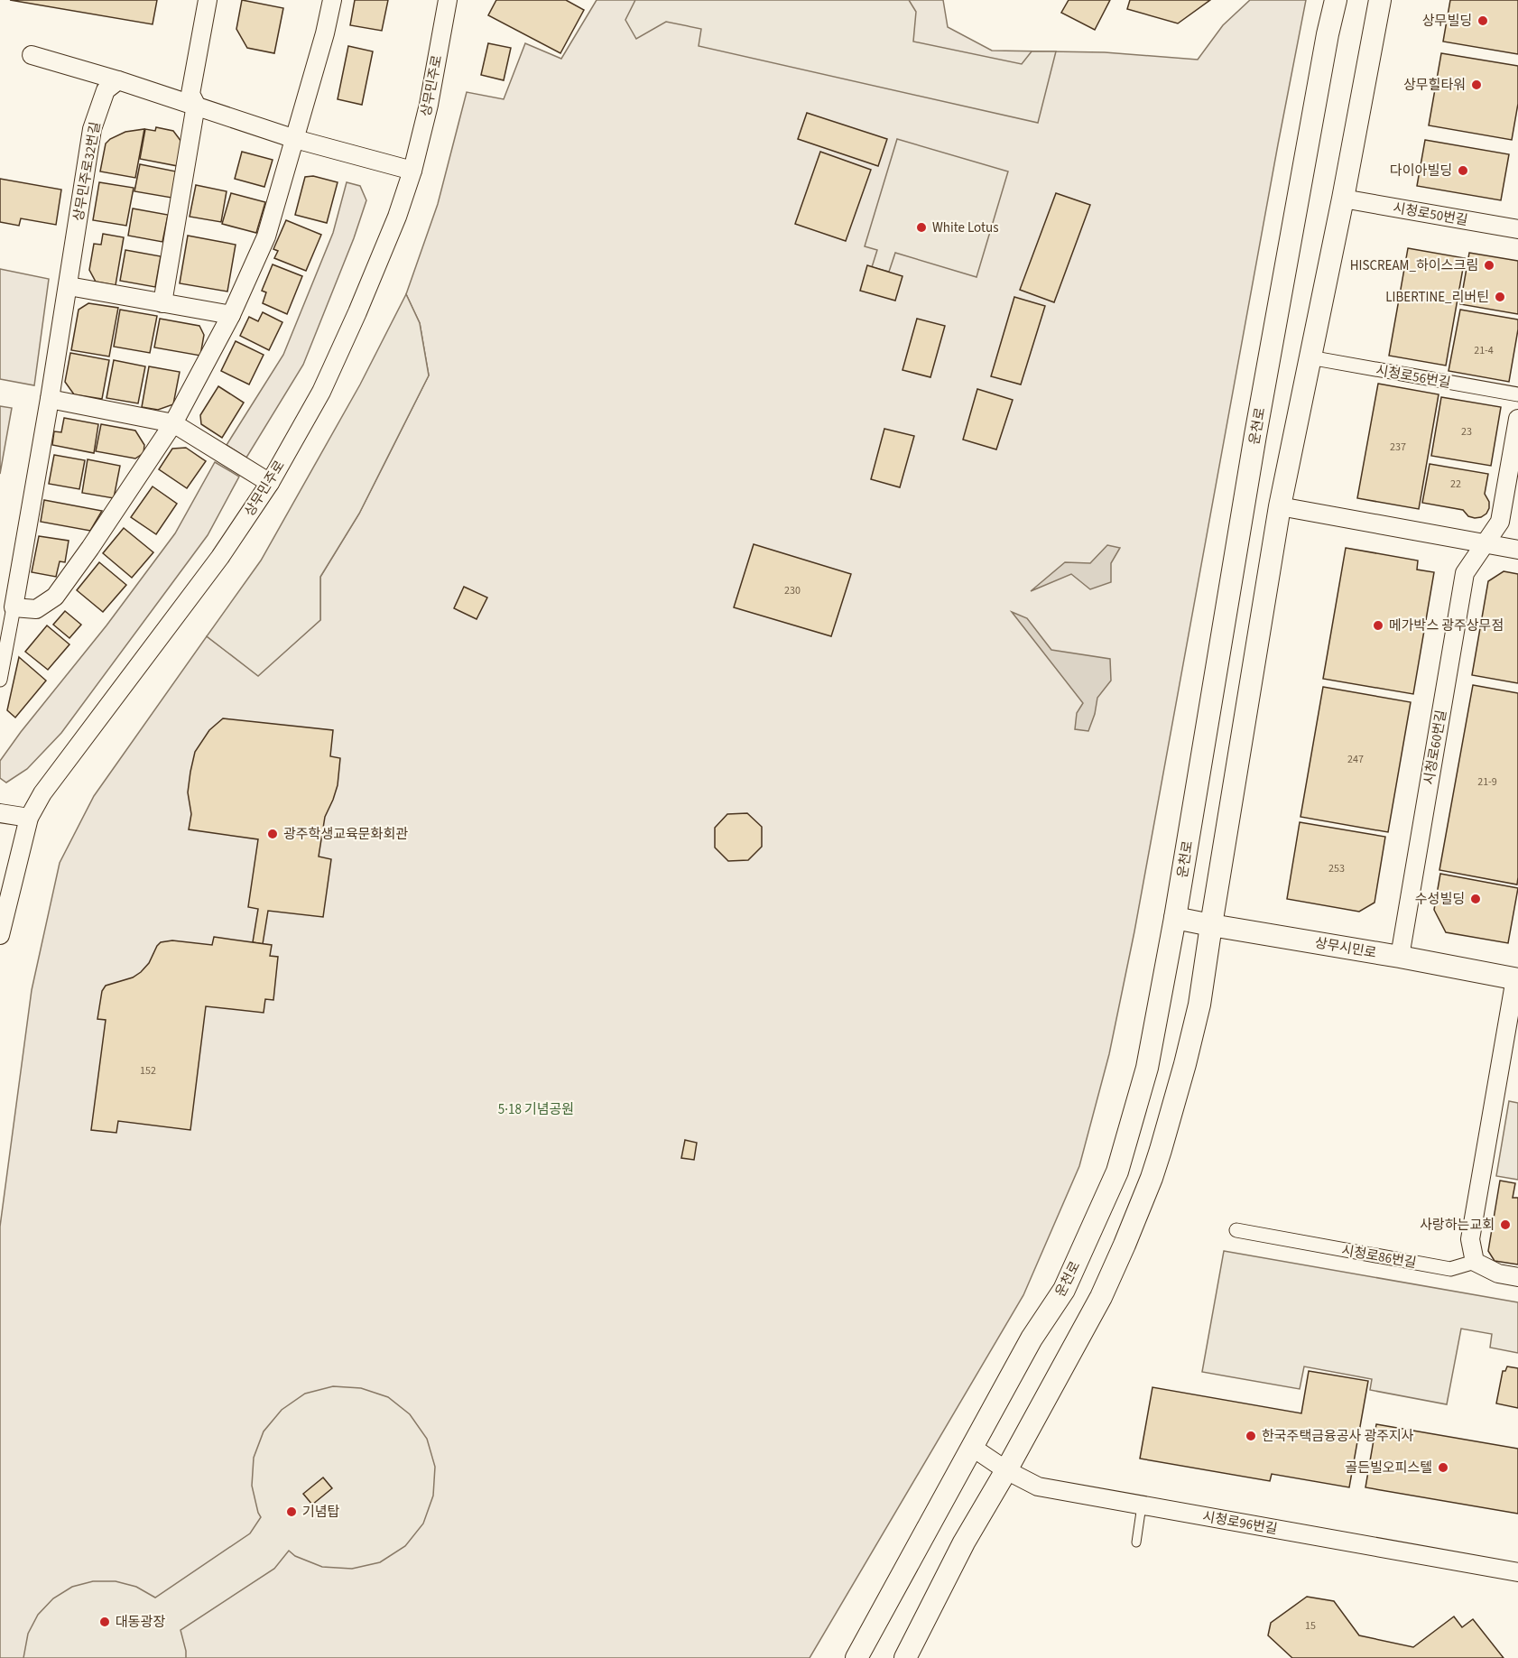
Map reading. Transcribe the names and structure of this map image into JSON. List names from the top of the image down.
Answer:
{
  "streets": {
    "street": [
      "상무민주로",
      "상무민주로32번길",
      "시청로50번길",
      "시청로56번길",
      "운천로",
      "시청로60번길",
      "상무시민로",
      "시청로86번길",
      "시청로96번길"
    ]
  },
  "crossings": [
    ["운천로", "상무시민로"],
    ["운천로", "시청로96번길"],
    ["시청로60번길", "상무시민로"],
    ["상무시민로", "시청로86번길"]
  ],
  "parks": ["5·18 기념공원"],
  "places": [
    "상무빌딩",
    "상무힐타워",
    "다이아빌딩",
    "White Lotus",
    "HISCREAM_하이스크림",
    "LIBERTINE_리버틴",
    "메가박스 광주상무점",
    "광주학생교육문화회관",
    "수성빌딩",
    "사랑하는교회",
    "한국주택금융공사 광주지사",
    "골든빌오피스텔",
    "기념탑",
    "대동광장"
  ],
  "house_numbers": [
    "21-4",
    "23",
    "237",
    "22",
    "230",
    "247",
    "21-9",
    "253",
    "152",
    "15"
  ]
}
